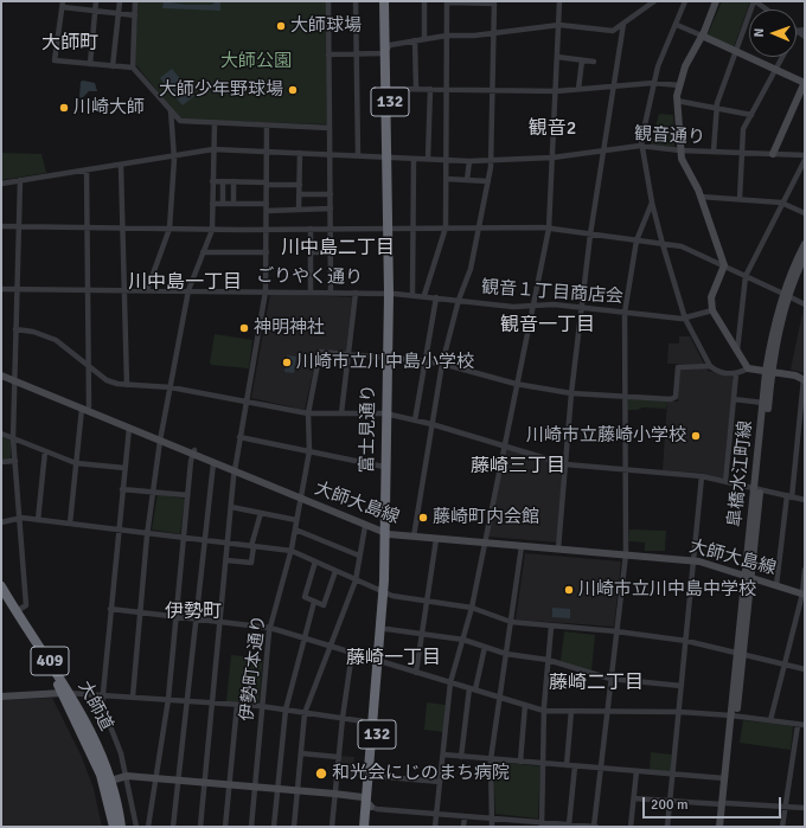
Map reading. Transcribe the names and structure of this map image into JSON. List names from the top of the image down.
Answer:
{
  "streets": {
    "highway": [
      "132",
      "富士見通り",
      "409",
      "大師道"
    ],
    "street": [
      "観音通り",
      "ごりやく通り",
      "観音１丁目商店会",
      "皐橋水江町線",
      "大師大島線",
      "伊勢町本通り"
    ]
  },
  "crossings": [
    ["観音通り", "富士見通り"],
    ["ごりやく通り", "観音１丁目商店会"],
    ["ごりやく通り", "富士見通り"],
    ["観音１丁目商店会", "富士見通り"],
    ["富士見通り", "大師大島線"],
    ["皐橋水江町線", "大師大島線"],
    ["大師大島線", "伊勢町本通り"]
  ],
  "districts": [
    "大師町",
    "観音2",
    "川中島二丁目",
    "川中島一丁目",
    "観音一丁目",
    "藤崎三丁目",
    "伊勢町",
    "藤崎一丁目",
    "藤崎二丁目"
  ],
  "parks": ["大師公園"],
  "places": [
    "大師球場",
    "大師少年野球場",
    "川崎大師",
    "神明神社",
    "川崎市立川中島小学校",
    "川崎市立藤崎小学校",
    "藤崎町内会館",
    "川崎市立川中島中学校",
    "和光会にじのまち病院"
  ],
  "scale_bar": "200 m",
  "north": "left"
}
